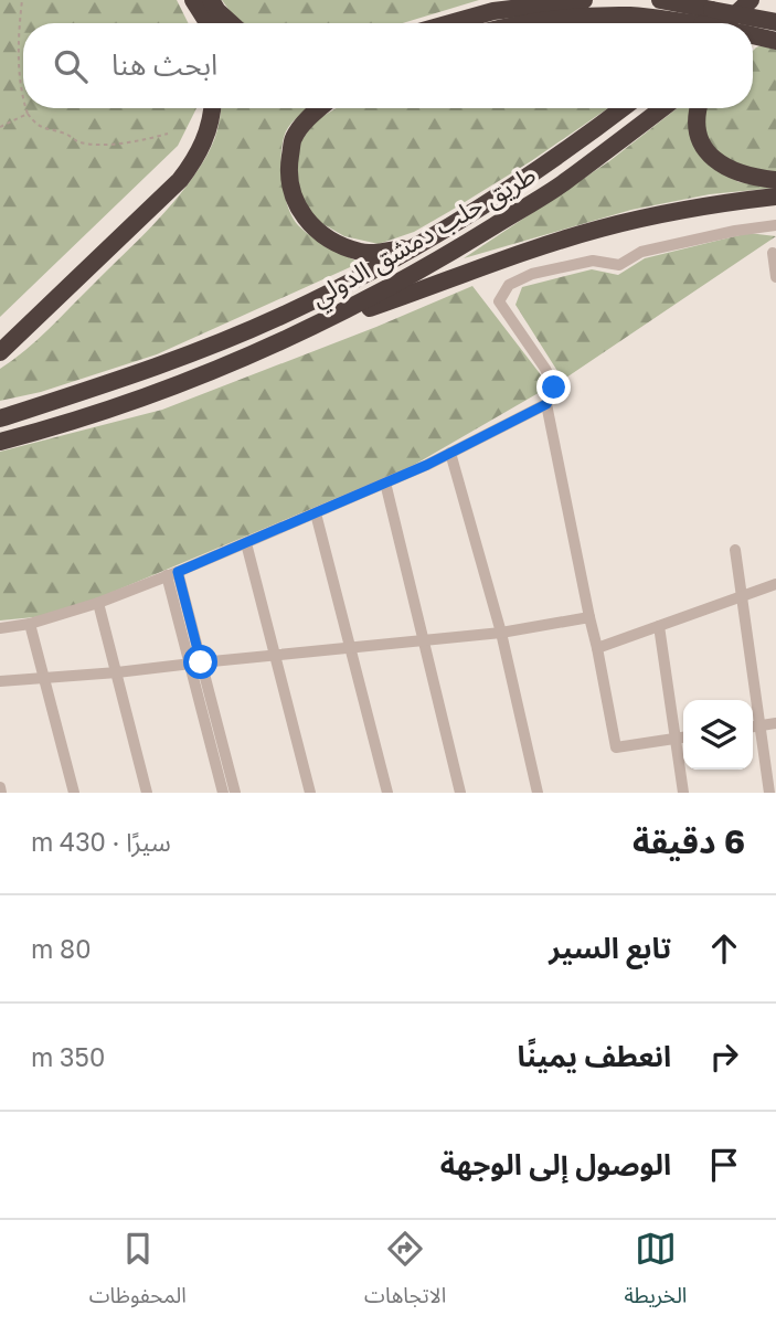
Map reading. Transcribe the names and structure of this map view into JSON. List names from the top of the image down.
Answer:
{
  "streets": {
    "highway": ["طريق حلب دمشق الدولي"]
  },
  "page": {
    "search": "ابحث هنا",
    "heading": ["6 دقيقة", "سيرًا · 430 m"],
    "list": [
      ["تابع السير", "80 m"],
      ["انعطف يمينًا", "350 m"],
      "الوصول إلى الوجهة"
    ],
    "nav": ["الخريطة", "الاتجاهات", "المحفوظات"]
  }
}
